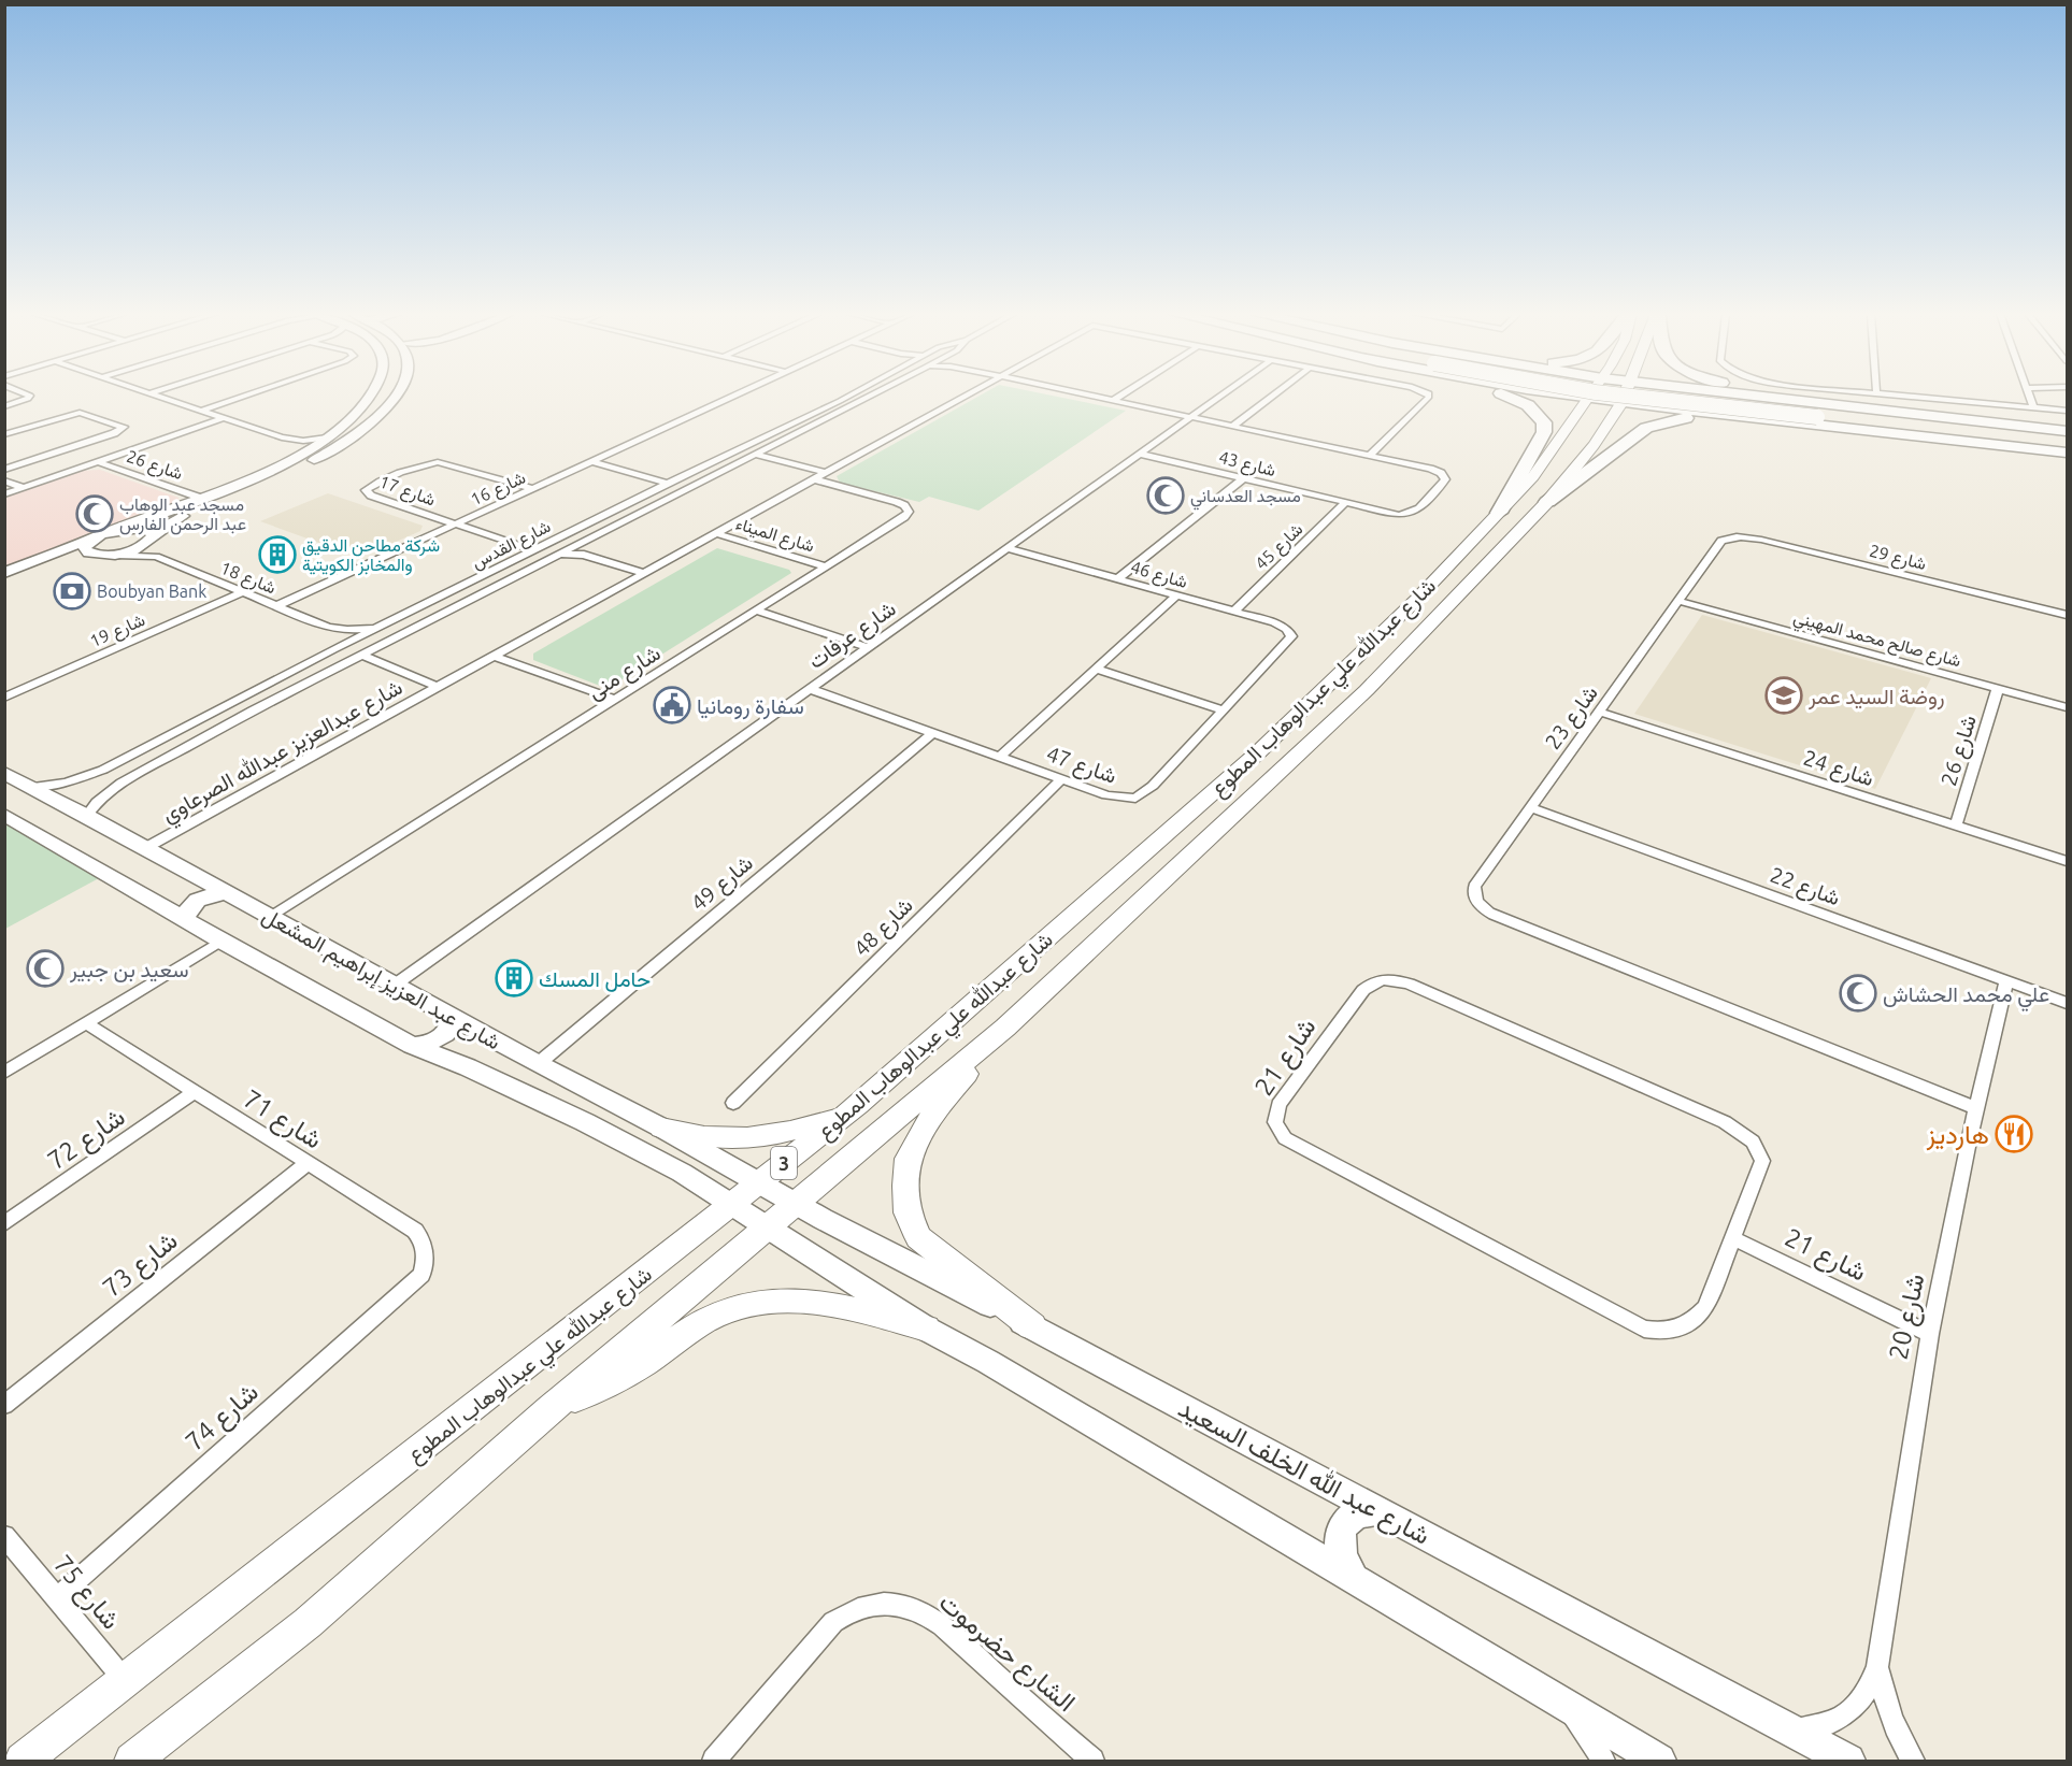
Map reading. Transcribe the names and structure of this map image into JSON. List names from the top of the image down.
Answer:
{
  "streets": {
    "main road": [
      "شارع عبدالله علي عبدالوهاب المطوع",
      "شارع عبد العزيز إبراهيم المشعل",
      "3",
      "شارع عبد الله الخلف السعيد"
    ],
    "street": [
      "شارع 43",
      "شارع 26",
      "شارع 16",
      "شارع 17",
      "شارع الميناء",
      "شارع القدس",
      "شارع 45",
      "شارع 29",
      "شارع 46",
      "شارع 18",
      "شارع 19",
      "شارع عرفات",
      "شارع صالح محمد المهيني",
      "شارع منى",
      "شارع 23",
      "شارع عبدالعزيز عبدالله الصرعاوي",
      "شارع 47",
      "شارع 24",
      "شارع 49",
      "شارع 22",
      "شارع 48",
      "شارع 21",
      "شارع 71",
      "شارع 72",
      "شارع 73",
      "شارع 20",
      "شارع 74",
      "شارع 75",
      "الشارع حضرموت"
    ]
  },
  "crossings": [
    ["شارع 43", "شارع 45"],
    ["شارع 43", "شارع عرفات"],
    ["شارع 26", "شارع صالح محمد المهيني"],
    ["شارع 26", "شارع 24"],
    ["شارع 16", "شارع 17"],
    ["شارع 16", "شارع 18"],
    ["شارع 17", "شارع القدس"],
    ["شارع الميناء", "شارع منى"],
    ["شارع الميناء", "شارع عبدالعزيز عبدالله الصرعاوي"],
    ["شارع القدس", "شارع 18"],
    ["شارع القدس", "شارع عبدالعزيز عبدالله الصرعاوي"],
    ["شارع القدس", "شارع عبد العزيز إبراهيم المشعل"],
    ["شارع 45", "شارع 46"],
    ["شارع 29", "شارع 23"],
    ["شارع 46", "شارع عرفات"],
    ["شارع 46", "شارع 47"],
    ["شارع 18", "شارع 19"],
    ["شارع عرفات", "شارع 47"],
    ["شارع عرفات", "شارع عبد العزيز إبراهيم المشعل"],
    ["شارع صالح محمد المهيني", "شارع 23"],
    ["شارع منى", "شارع عبدالعزيز عبدالله الصرعاوي"],
    ["شارع منى", "شارع عبد العزيز إبراهيم المشعل"],
    ["شارع عبدالله علي عبدالوهاب المطوع", "شارع عبد العزيز إبراهيم المشعل"],
    ["شارع عبدالله علي عبدالوهاب المطوع", "شارع عبد الله الخلف السعيد"],
    ["شارع عبدالله علي عبدالوهاب المطوع", "شارع 75"],
    ["شارع 23", "شارع 24"],
    ["شارع 23", "شارع 22"],
    ["شارع 23", "شارع 20"],
    ["شارع عبدالعزيز عبدالله الصرعاوي", "شارع عبد العزيز إبراهيم المشعل"],
    ["شارع 47", "شارع 49"],
    ["شارع 47", "شارع 48"],
    ["شارع 49", "شارع عبد العزيز إبراهيم المشعل"],
    ["شارع 22", "شارع 20"],
    ["شارع عبد العزيز إبراهيم المشعل", "شارع عبد الله الخلف السعيد"],
    ["شارع 21", "شارع 20"],
    ["شارع 71", "شارع 72"],
    ["شارع 71", "شارع 73"],
    ["شارع 71", "شارع 74"],
    ["شارع 20", "شارع عبد الله الخلف السعيد"],
    ["شارع 74", "شارع 75"]
  ],
  "places": {
    "mosque": [
      "مسجد العدساني",
      "مسجد عبد الوهاب عبد الرحمن الفارس",
      "سعيد بن جبير",
      "علي محمد الحشاش"
    ],
    "building": ["شركة مطاحن الدقيق والمخابز الكويتية", "حامل المسك"],
    "bank": ["Boubyan Bank"],
    "school or university": ["روضة السيد عمر"],
    "public building": ["سفارة رومانيا"],
    "restaurant": ["هارديز"]
  }
}
